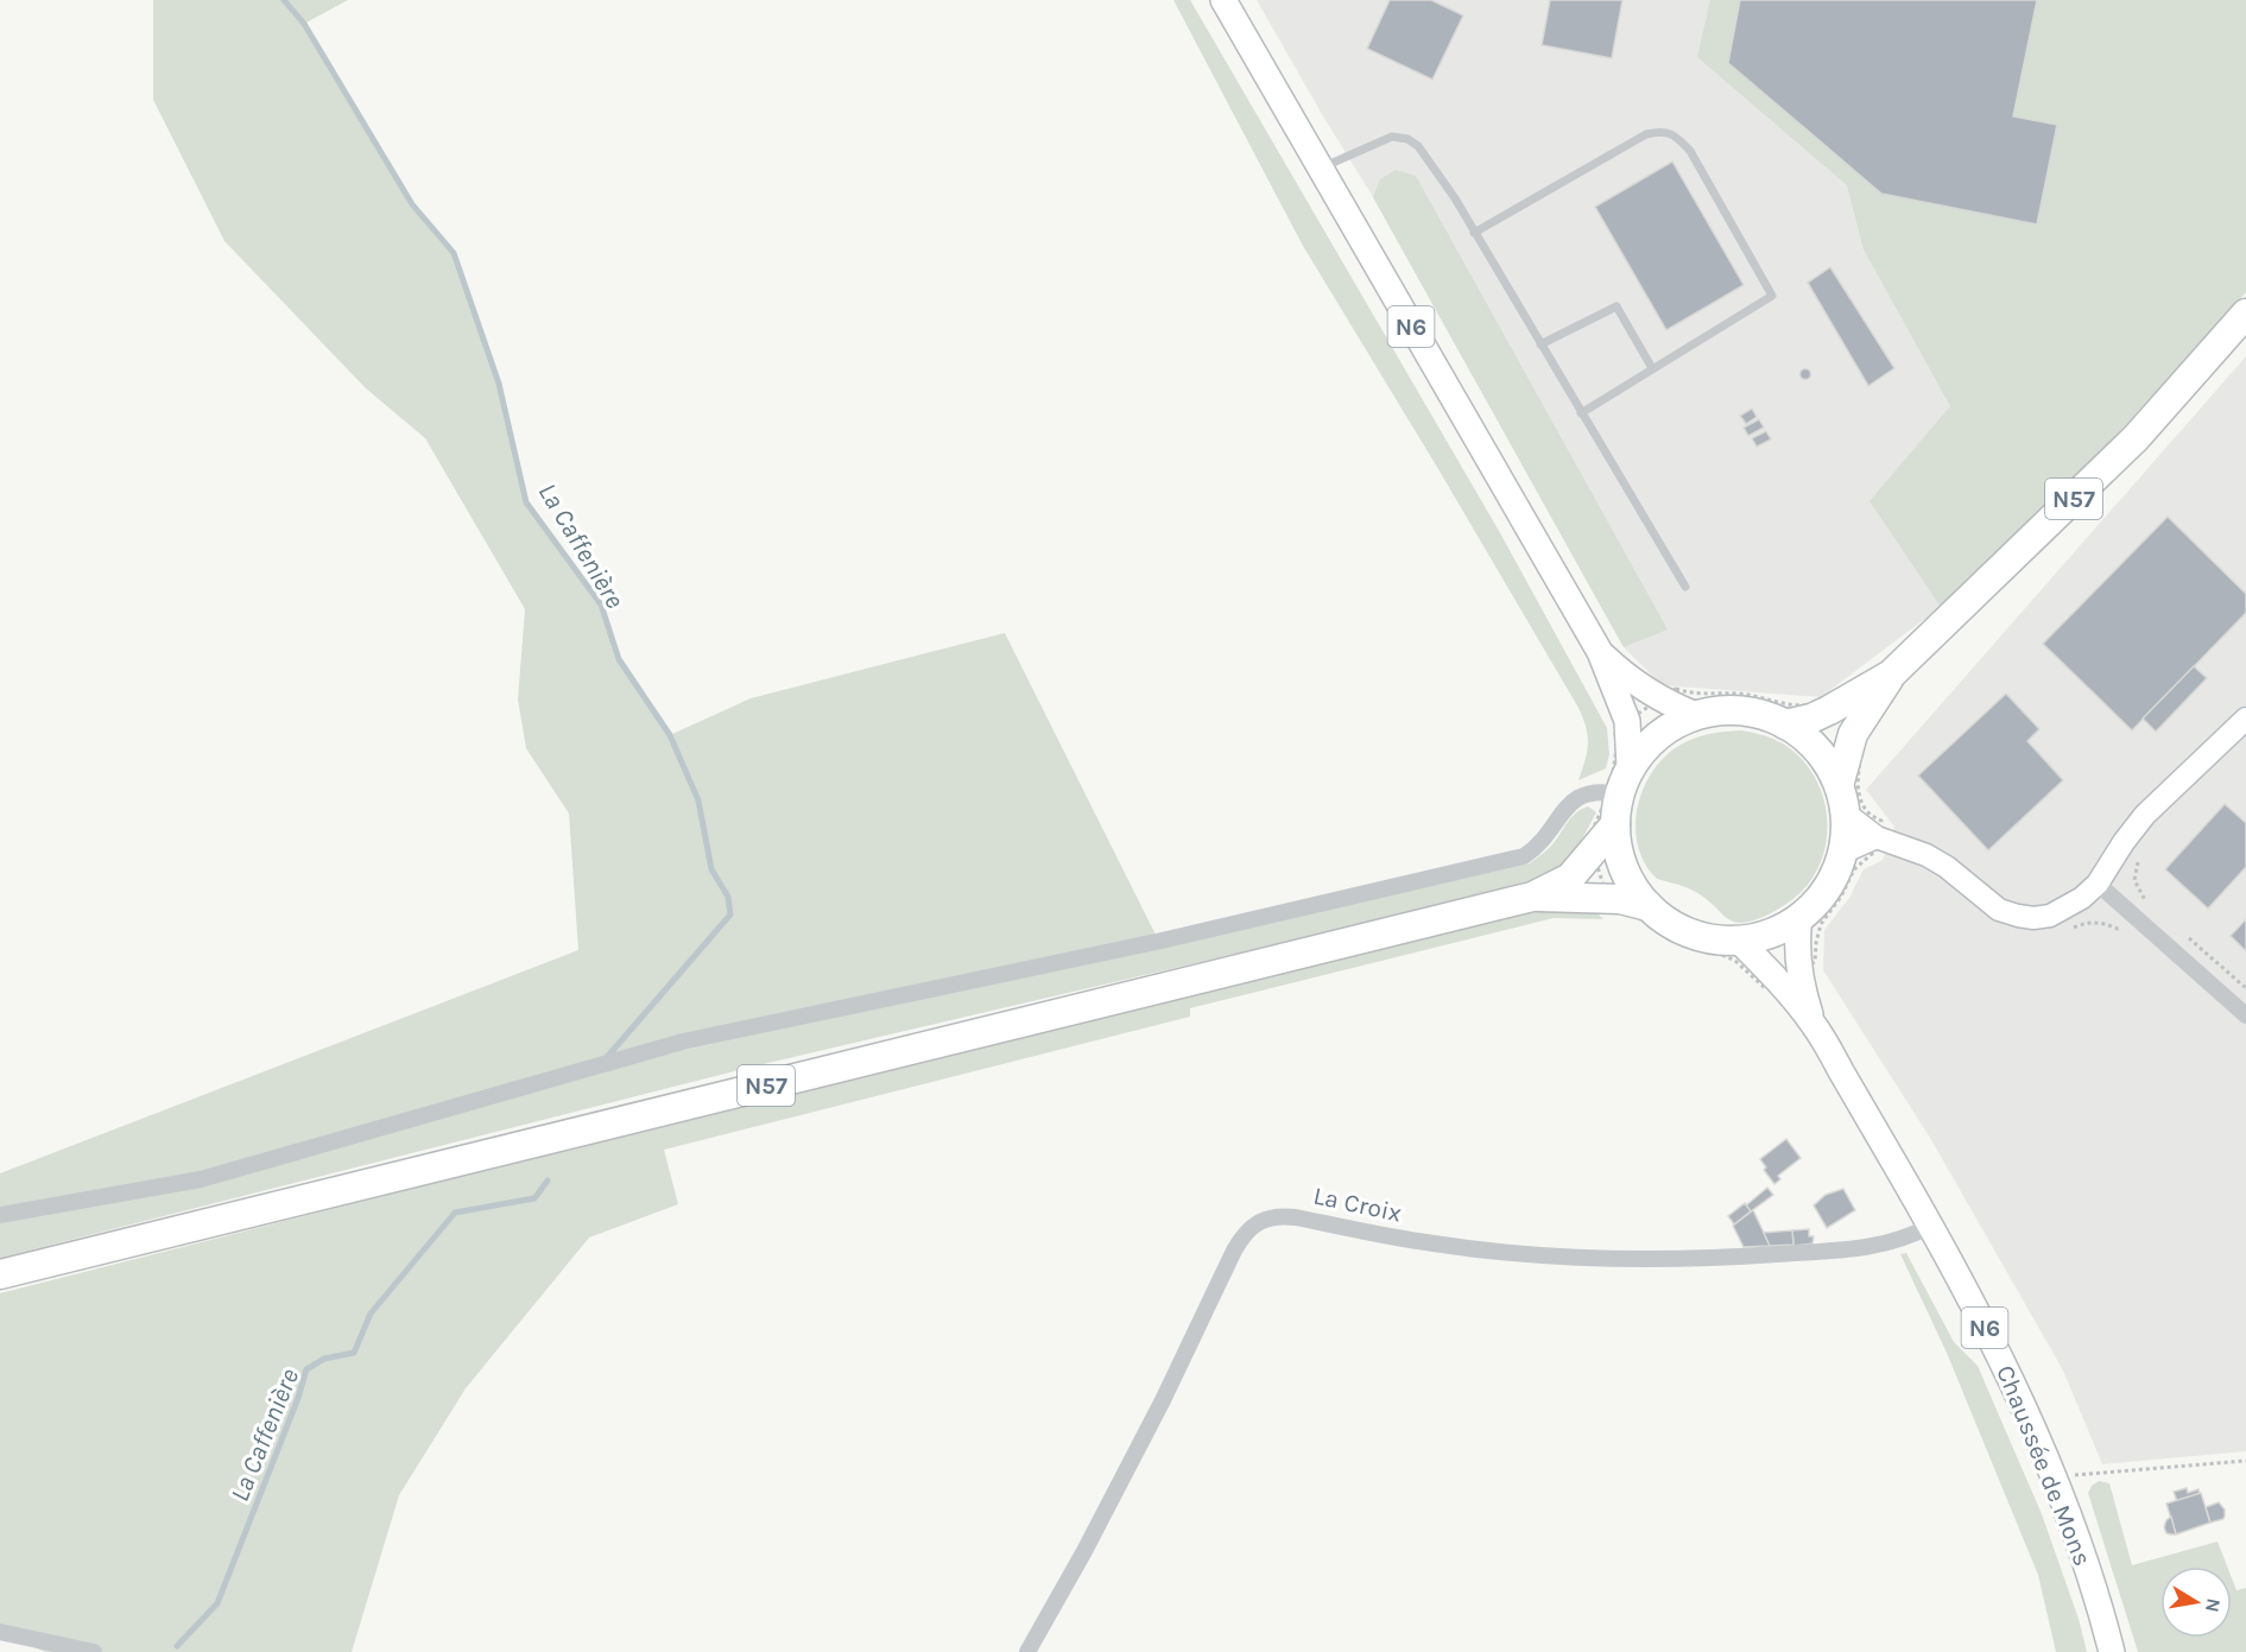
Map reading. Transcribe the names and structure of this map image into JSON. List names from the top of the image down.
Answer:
{
  "streets": {
    "highway": ["N57"],
    "main road": ["N6", "Chaussée de Mons"],
    "street": ["La Croix"]
  },
  "crossings": [
    ["N6", "N57"],
    ["N6", "Chaussée de Mons"],
    ["N57", "Chaussée de Mons"],
    ["La Croix", "Chaussée de Mons"]
  ],
  "water": ["La Caffenière"],
  "north": "right"
}
